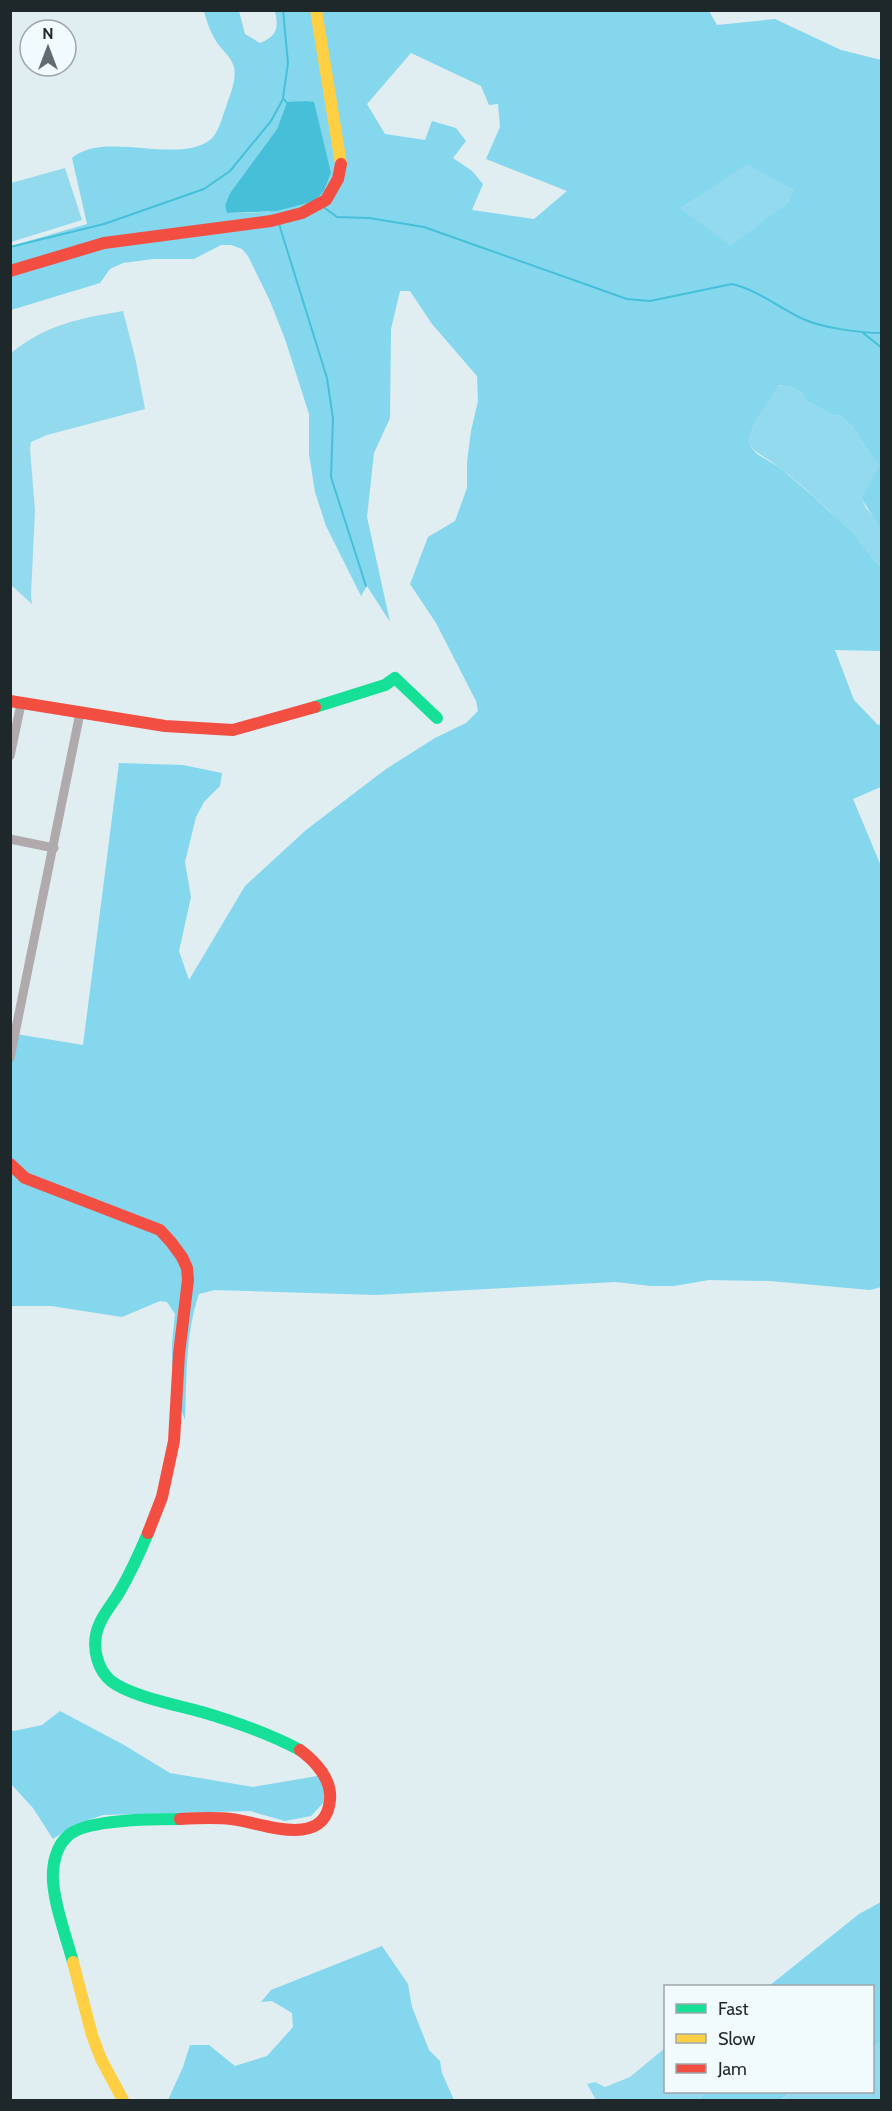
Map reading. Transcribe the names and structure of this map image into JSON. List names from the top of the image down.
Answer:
{
  "legend": ["Fast", "Slow", "Jam"],
  "north": "top"
}
